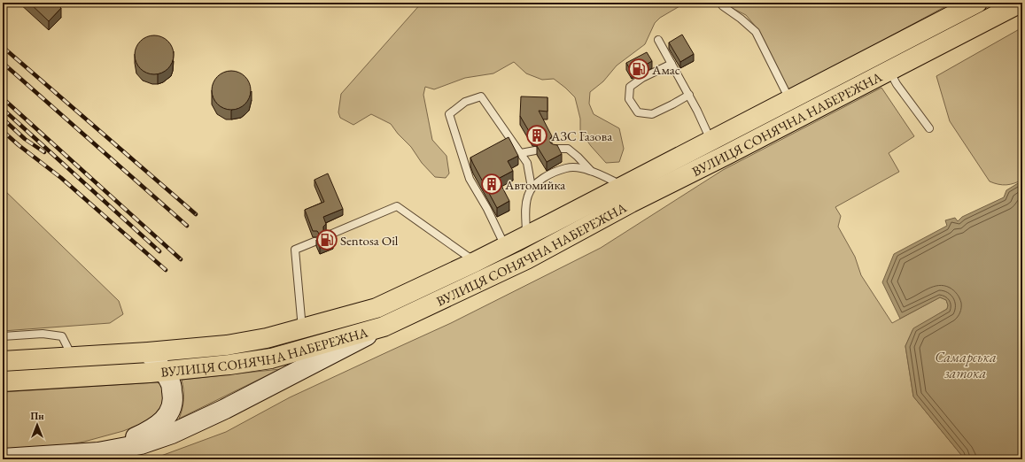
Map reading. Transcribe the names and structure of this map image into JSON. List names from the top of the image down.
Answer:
{
  "streets": {
    "main road": ["ВУЛИЦЯ СОНЯЧНА НАБЕРЕЖНА"]
  },
  "water": ["Самарська затока"],
  "places": {
    "fuel station": ["Амас", "Sentosa Oil"],
    "building": ["АЗС Газова", "Автомийка"]
  },
  "north": "top"
}
